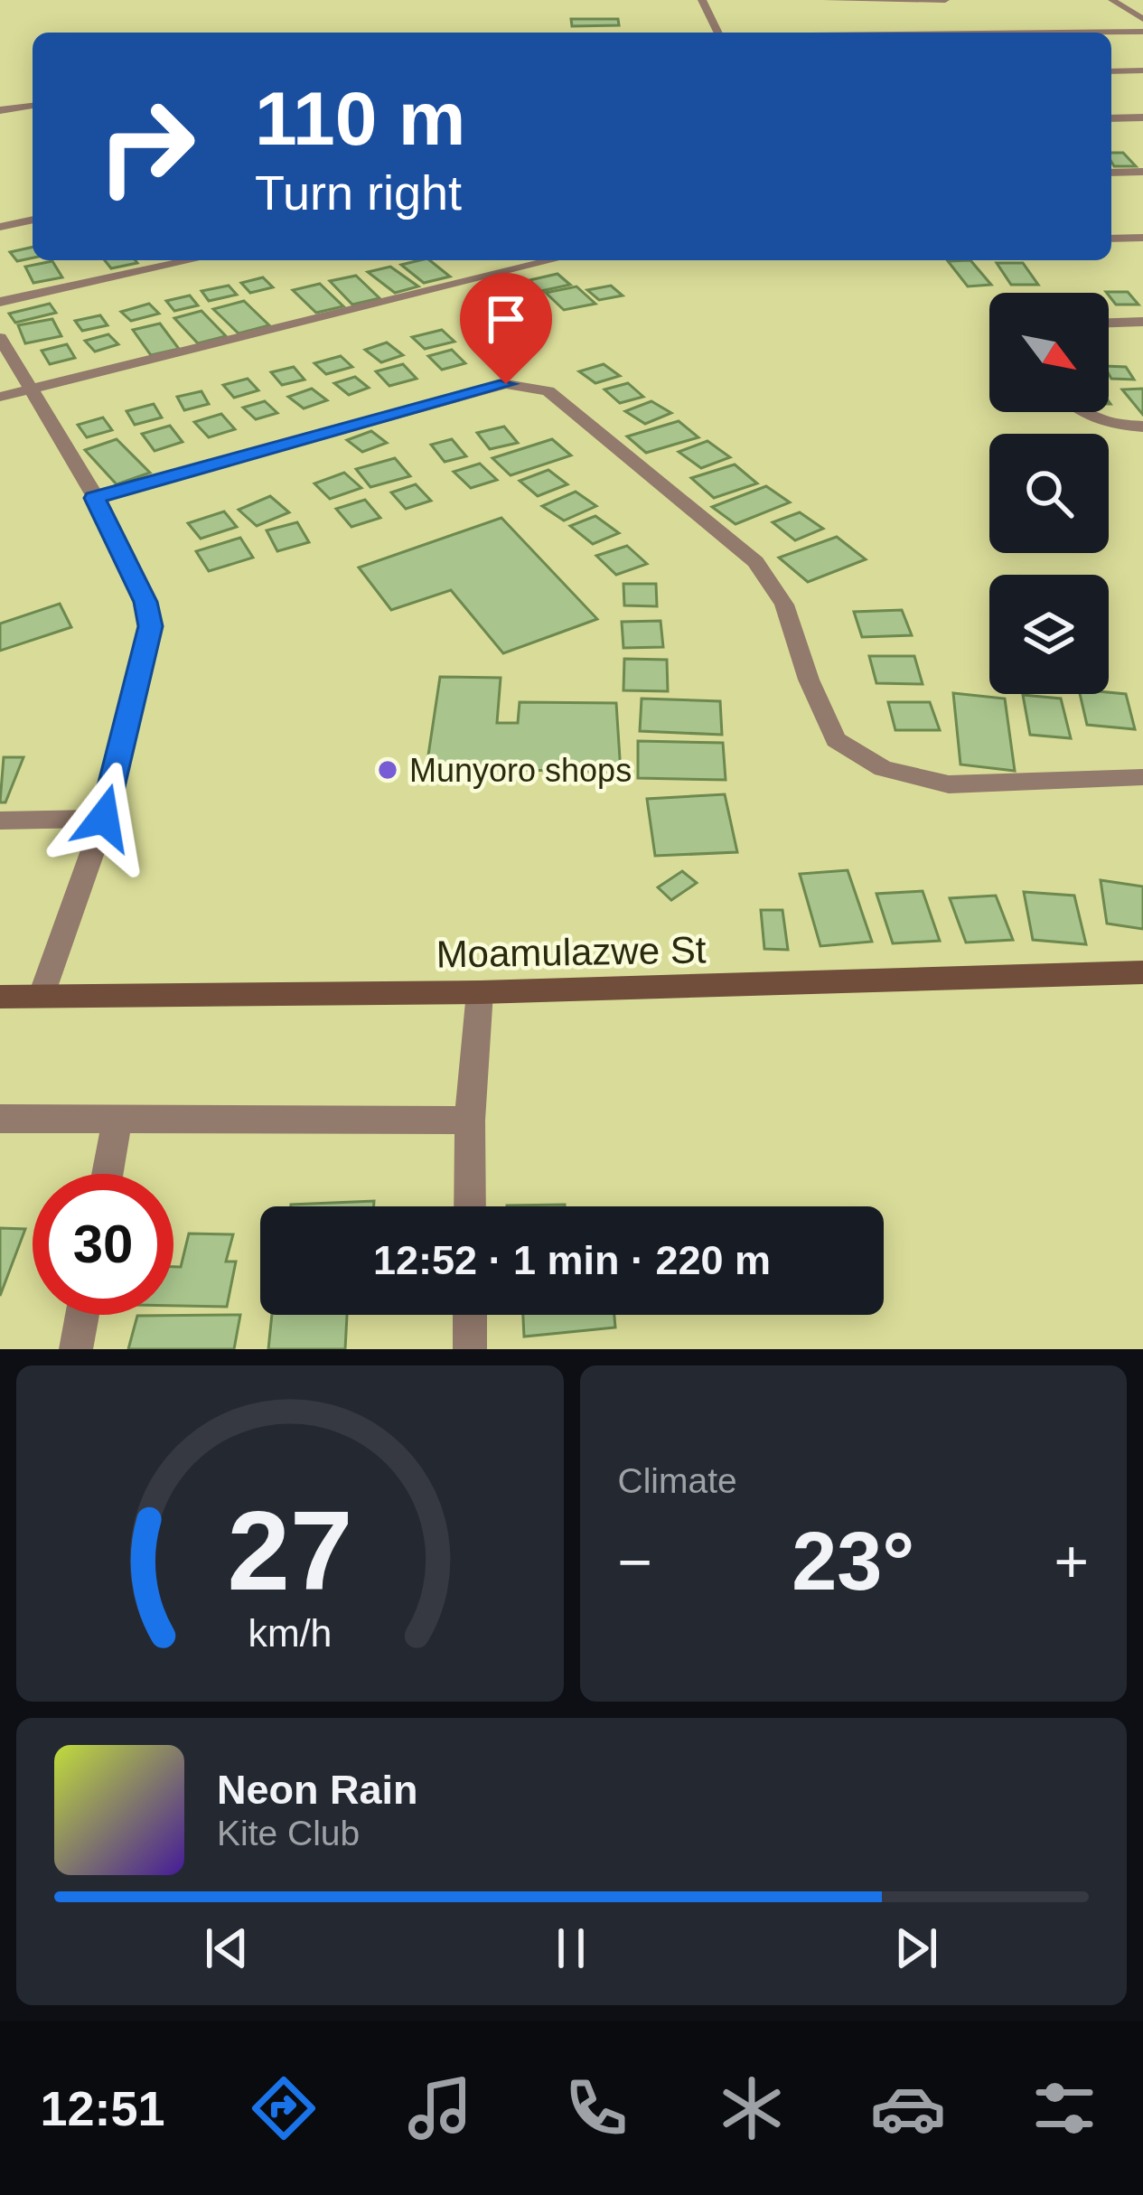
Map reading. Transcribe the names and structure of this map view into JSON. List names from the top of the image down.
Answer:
{
  "streets": {
    "street": ["Moamulazwe St"]
  },
  "places": ["Munyoro shops"],
  "north": "bottom right",
  "page": {
    "turn": ["110 m", "Turn right"],
    "limit": "30",
    "trip": "12:52 · 1 min · 220 m",
    "tile": "Climate",
    "heat": ["−", "23°", "+"],
    "song": ["Neon Rain", "Kite Club"],
    "tabs": "12:51",
    "gauge": ["27", "km/h"]
  }
}
